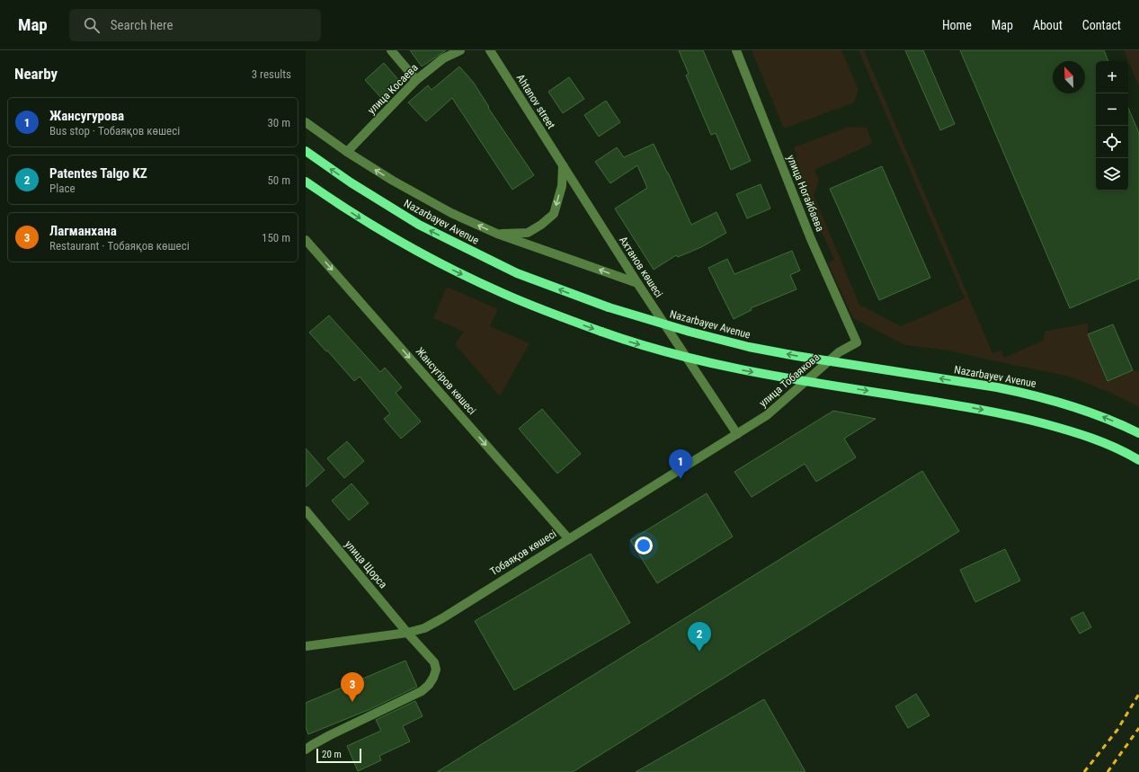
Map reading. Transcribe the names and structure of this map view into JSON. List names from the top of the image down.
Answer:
{
  "streets": {
    "main road": ["Nazarbayev Avenue"],
    "street": [
      "улица Косаева",
      "Ahtanov street",
      "улица Ногайбаева",
      "Ахтанов көшесі",
      "улица Тобаякова",
      "Жансүгіров көшесі",
      "Тобаяқов көшесі",
      "улица Щорса"
    ]
  },
  "crossings": [
    ["Ahtanov street", "Ахтанов көшесі"],
    ["улица Ногайбаева", "улица Тобаякова"],
    ["Ахтанов көшесі", "улица Тобаякова"],
    ["Ахтанов көшесі", "Тобаяқов көшесі"],
    ["улица Тобаякова", "Тобаяқов көшесі"],
    ["Жансүгіров көшесі", "Тобаяқов көшесі"],
    ["Тобаяқов көшесі", "улица Щорса"]
  ],
  "one_way": ["Жансүгіров көшесі"],
  "scale_bar": "20 m",
  "north": "top left",
  "page": {
    "header": "Map",
    "search": "Search here",
    "nav": [
      "Home",
      "Map",
      "About",
      "Contact"
    ],
    "heading": ["Nearby", "3 results"],
    "map_buttons": ["+", "−"],
    "list": [
      {
        "mark": "1",
        "name": "Жансугурова",
        "note": "Bus stop · Тобаяқов көшесі",
        "value": "30 m"
      },
      {
        "mark": "2",
        "name": "Patentes Talgo KZ",
        "note": "Place",
        "value": "50 m"
      },
      {
        "mark": "3",
        "name": "Лагманхана",
        "note": "Restaurant · Тобаяқов көшесі",
        "value": "150 m"
      }
    ],
    "pins": ["1", "2", "3"],
    "scale": "20 m"
  }
}
